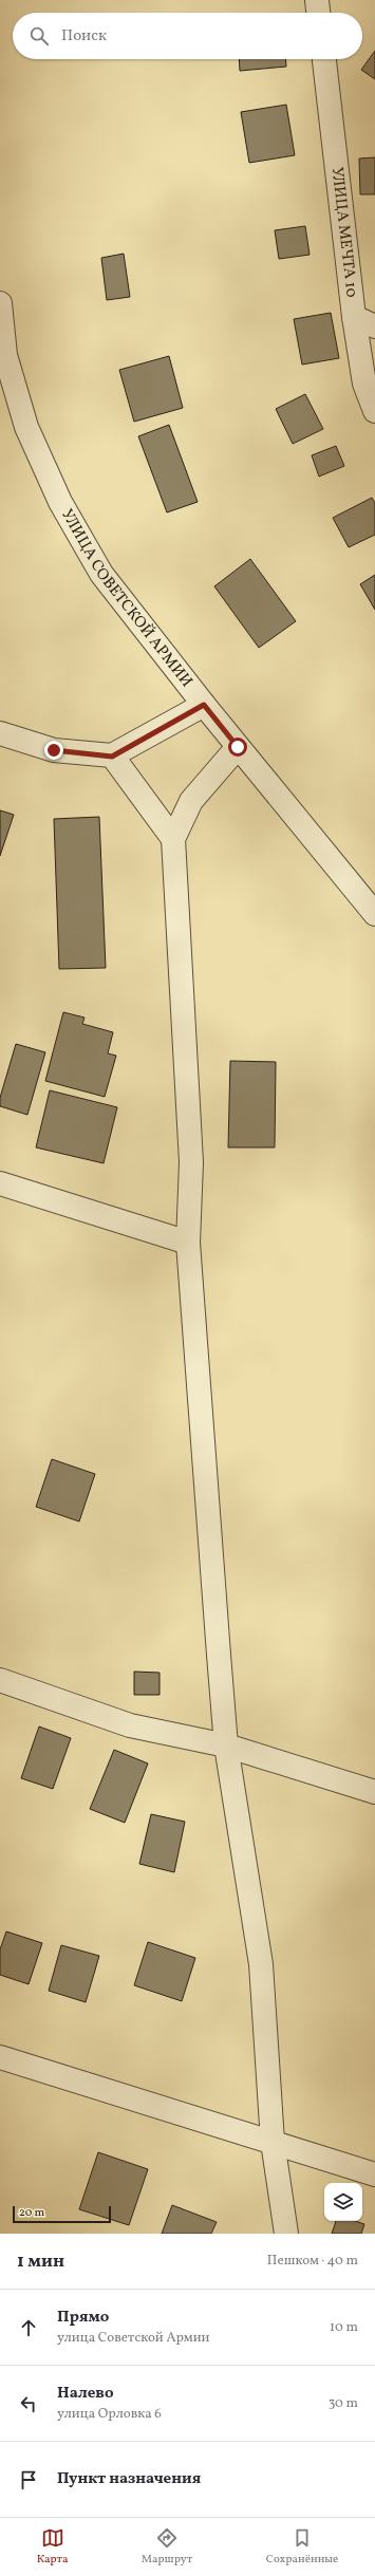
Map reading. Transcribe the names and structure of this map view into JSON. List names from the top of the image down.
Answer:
{
  "streets": {
    "street": ["УЛИЦА МЕЧТА 10", "УЛИЦА СОВЕТСКОЙ АРМИИ"]
  },
  "scale_bar": "20 m",
  "page": {
    "search": "Поиск",
    "scale": "20 m",
    "heading": ["1 мин", "Пешком · 40 m"],
    "list": [
      ["Прямо", "улица Советской Армии", "10 m"],
      ["Налево", "улица Орловка 6", "30 m"],
      "Пункт назначения"
    ],
    "nav": ["Карта", "Маршрут", "Сохранённые"]
  }
}
